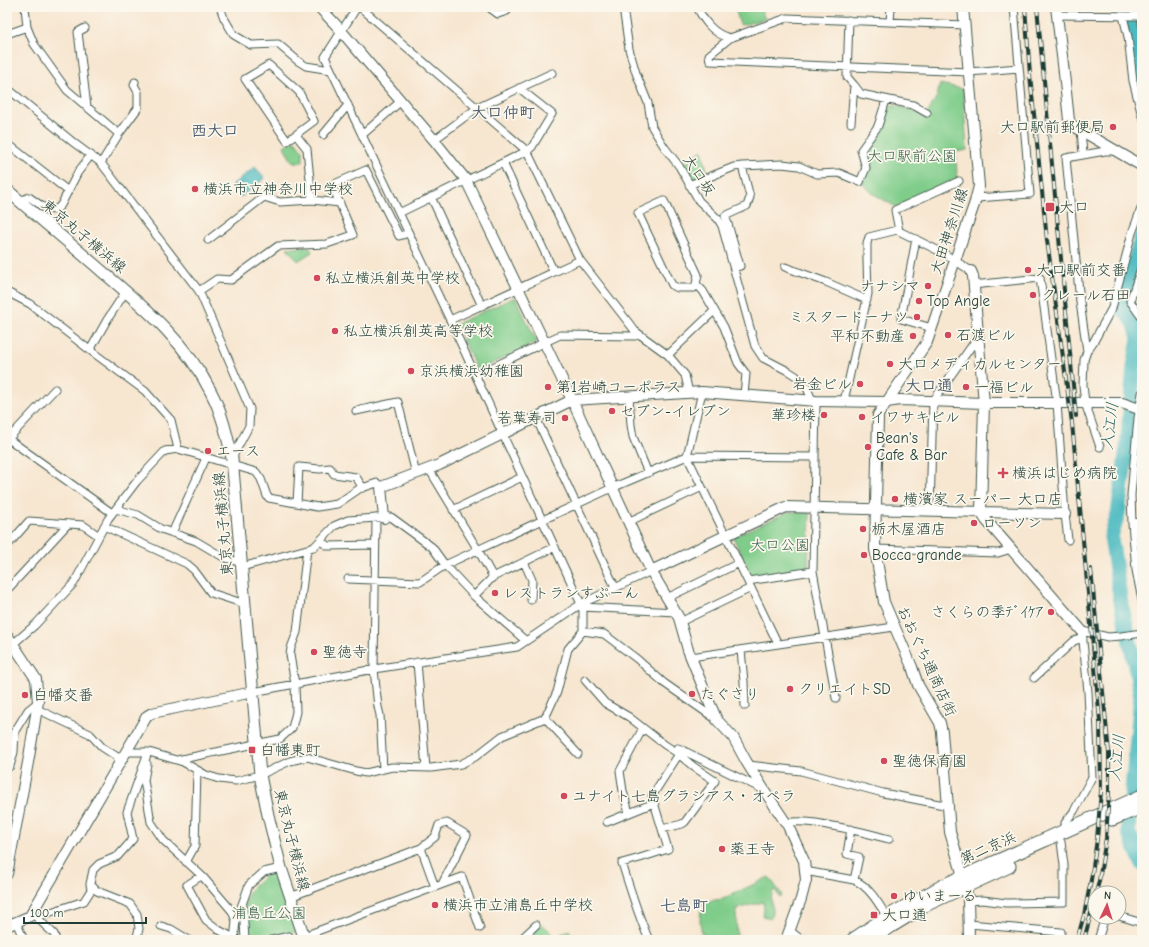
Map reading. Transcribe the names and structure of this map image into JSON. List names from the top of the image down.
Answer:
{
  "streets": {
    "highway": ["第二京浜"],
    "main road": ["東京丸子横浜線"],
    "street": ["大口坂", "大田神奈川線", "おおぐち通商店街"]
  },
  "crossings": [
    ["大田神奈川線", "おおぐち通商店街"],
    ["おおぐち通商店街", "第二京浜"]
  ],
  "districts": [
    "大口仲町",
    "西大口",
    "大口通",
    "七島町"
  ],
  "water": ["入江川"],
  "parks": ["大口駅前公園", "大口公園", "浦島丘公園"],
  "places": {
    "other": [
      "大口駅前郵便局",
      "横浜市立神奈川中学校",
      "大口駅前交番",
      "私立横浜創英中学校",
      "ナナシマ",
      "クレール石田",
      "Top Angle",
      "ミスタードーナツ",
      "私立横浜創英高等学校",
      "石渡ビル",
      "平和不動産",
      "大口メディカルセンター",
      "京浜横浜幼稚園",
      "岩金ビル",
      "第1岩崎コーポラス",
      "一福ビル",
      "セブン-イレブン",
      "華珍楼",
      "イワサキビル",
      "若葉寿司",
      "Bean's Cafe & Bar",
      "エース",
      "横濱家 スーパー 大口店",
      "ローソン",
      "栃木屋酒店",
      "Bocca grande",
      "レストランすぷーん",
      "さくらの季ﾃﾞｲｹｱ",
      "聖徳寺",
      "クリエイトSD",
      "たぐさり",
      "白幡交番",
      "聖徳保育園",
      "ユナイト七島グラシアス・オペラ",
      "薬王寺",
      "ゆいまーる",
      "横浜市立浦島丘中学校"
    ],
    "transit": ["大口", "白幡東町", "大口通"],
    "health": ["横浜はじめ病院"]
  },
  "scale_bar": "100 m",
  "north": "top"
}
